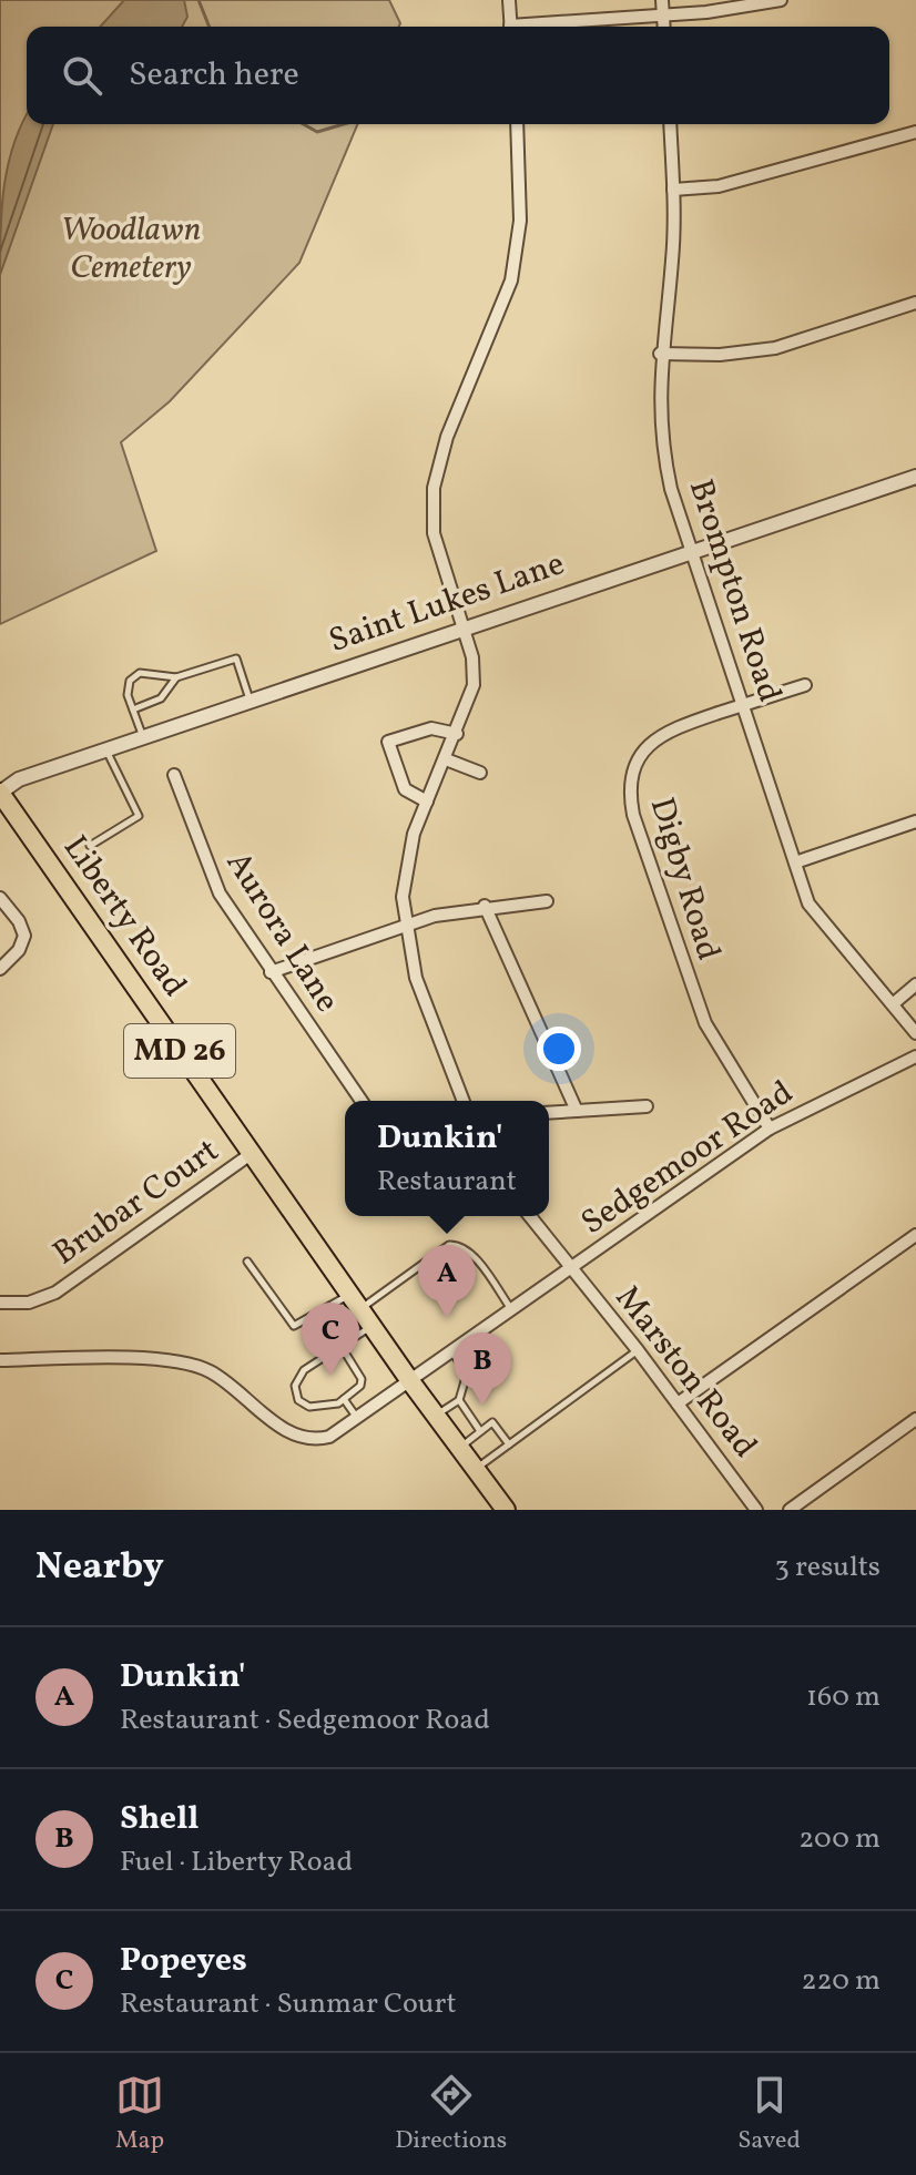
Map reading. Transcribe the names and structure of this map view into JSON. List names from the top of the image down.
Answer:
{
  "streets": {
    "main road": ["Liberty Road", "MD 26"],
    "street": [
      "Brompton Road",
      "Saint Lukes Lane",
      "Digby Road",
      "Aurora Lane",
      "Sedgemoor Road",
      "Brubar Court",
      "Marston Road"
    ]
  },
  "crossings": [
    ["Brompton Road", "Saint Lukes Lane"],
    ["Brompton Road", "Digby Road"],
    ["Saint Lukes Lane", "Liberty Road"],
    ["Digby Road", "Sedgemoor Road"],
    ["Liberty Road", "Sedgemoor Road"],
    ["Liberty Road", "Brubar Court"],
    ["Sedgemoor Road", "Marston Road"]
  ],
  "parks": ["Woodlawn Cemetery"],
  "page": {
    "search": "Search here",
    "popup": ["Dunkin'", "Restaurant"],
    "pins": ["A", "C", "B"],
    "heading": ["Nearby", "3 results"],
    "list": [
      {
        "mark": "A",
        "name": "Dunkin'",
        "note": "Restaurant · Sedgemoor Road",
        "value": "160 m"
      },
      {
        "mark": "B",
        "name": "Shell",
        "note": "Fuel · Liberty Road",
        "value": "200 m"
      },
      {
        "mark": "C",
        "name": "Popeyes",
        "note": "Restaurant · Sunmar Court",
        "value": "220 m"
      }
    ],
    "nav": ["Map", "Directions", "Saved"]
  }
}
